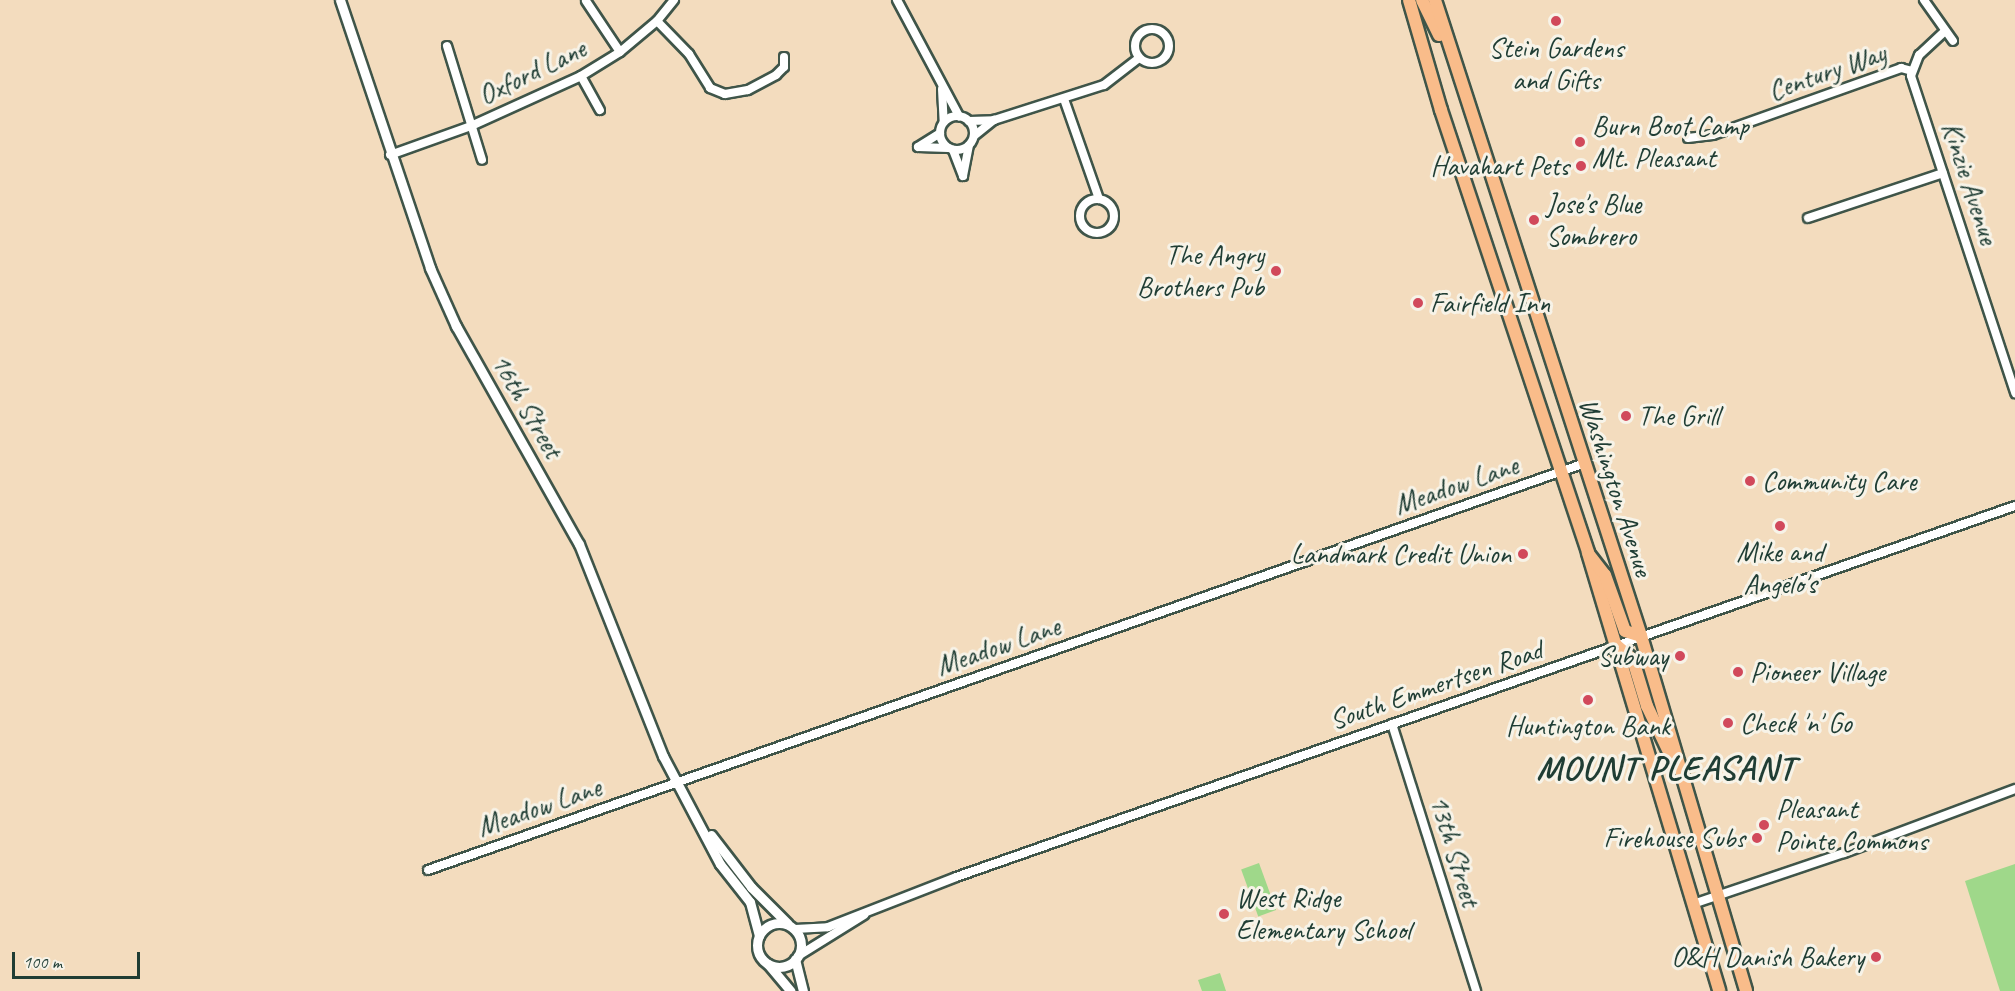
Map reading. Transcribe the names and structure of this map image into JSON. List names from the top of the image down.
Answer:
{
  "streets": {
    "main road": ["Washington Avenue"],
    "street": [
      "Oxford Lane",
      "Century Way",
      "Kinzie Avenue",
      "16th Street",
      "Meadow Lane",
      "South Emmertsen Road",
      "13th Street"
    ]
  },
  "crossings": [
    ["Oxford Lane", "16th Street"],
    ["Century Way", "Kinzie Avenue"],
    ["16th Street", "Meadow Lane"],
    ["16th Street", "South Emmertsen Road"],
    ["Meadow Lane", "Washington Avenue"],
    ["Washington Avenue", "South Emmertsen Road"],
    ["South Emmertsen Road", "13th Street"]
  ],
  "districts": ["MOUNT PLEASANT"],
  "places": [
    "Stein Gardens and Gifts",
    "Burn Boot Camp Mt. Pleasant",
    "Havahart Pets",
    "Jose's Blue Sombrero",
    "The Angry Brothers Pub",
    "Fairfield Inn",
    "The Grill",
    "Community Care",
    "Mike and Angelo's",
    "Landmark Credit Union",
    "Subway",
    "Pioneer Village",
    "Huntington Bank",
    "Check 'n' Go",
    "Pleasant Pointe Commons",
    "Firehouse Subs",
    "West Ridge Elementary School",
    "O&H Danish Bakery"
  ],
  "scale_bar": "100 m"
}
